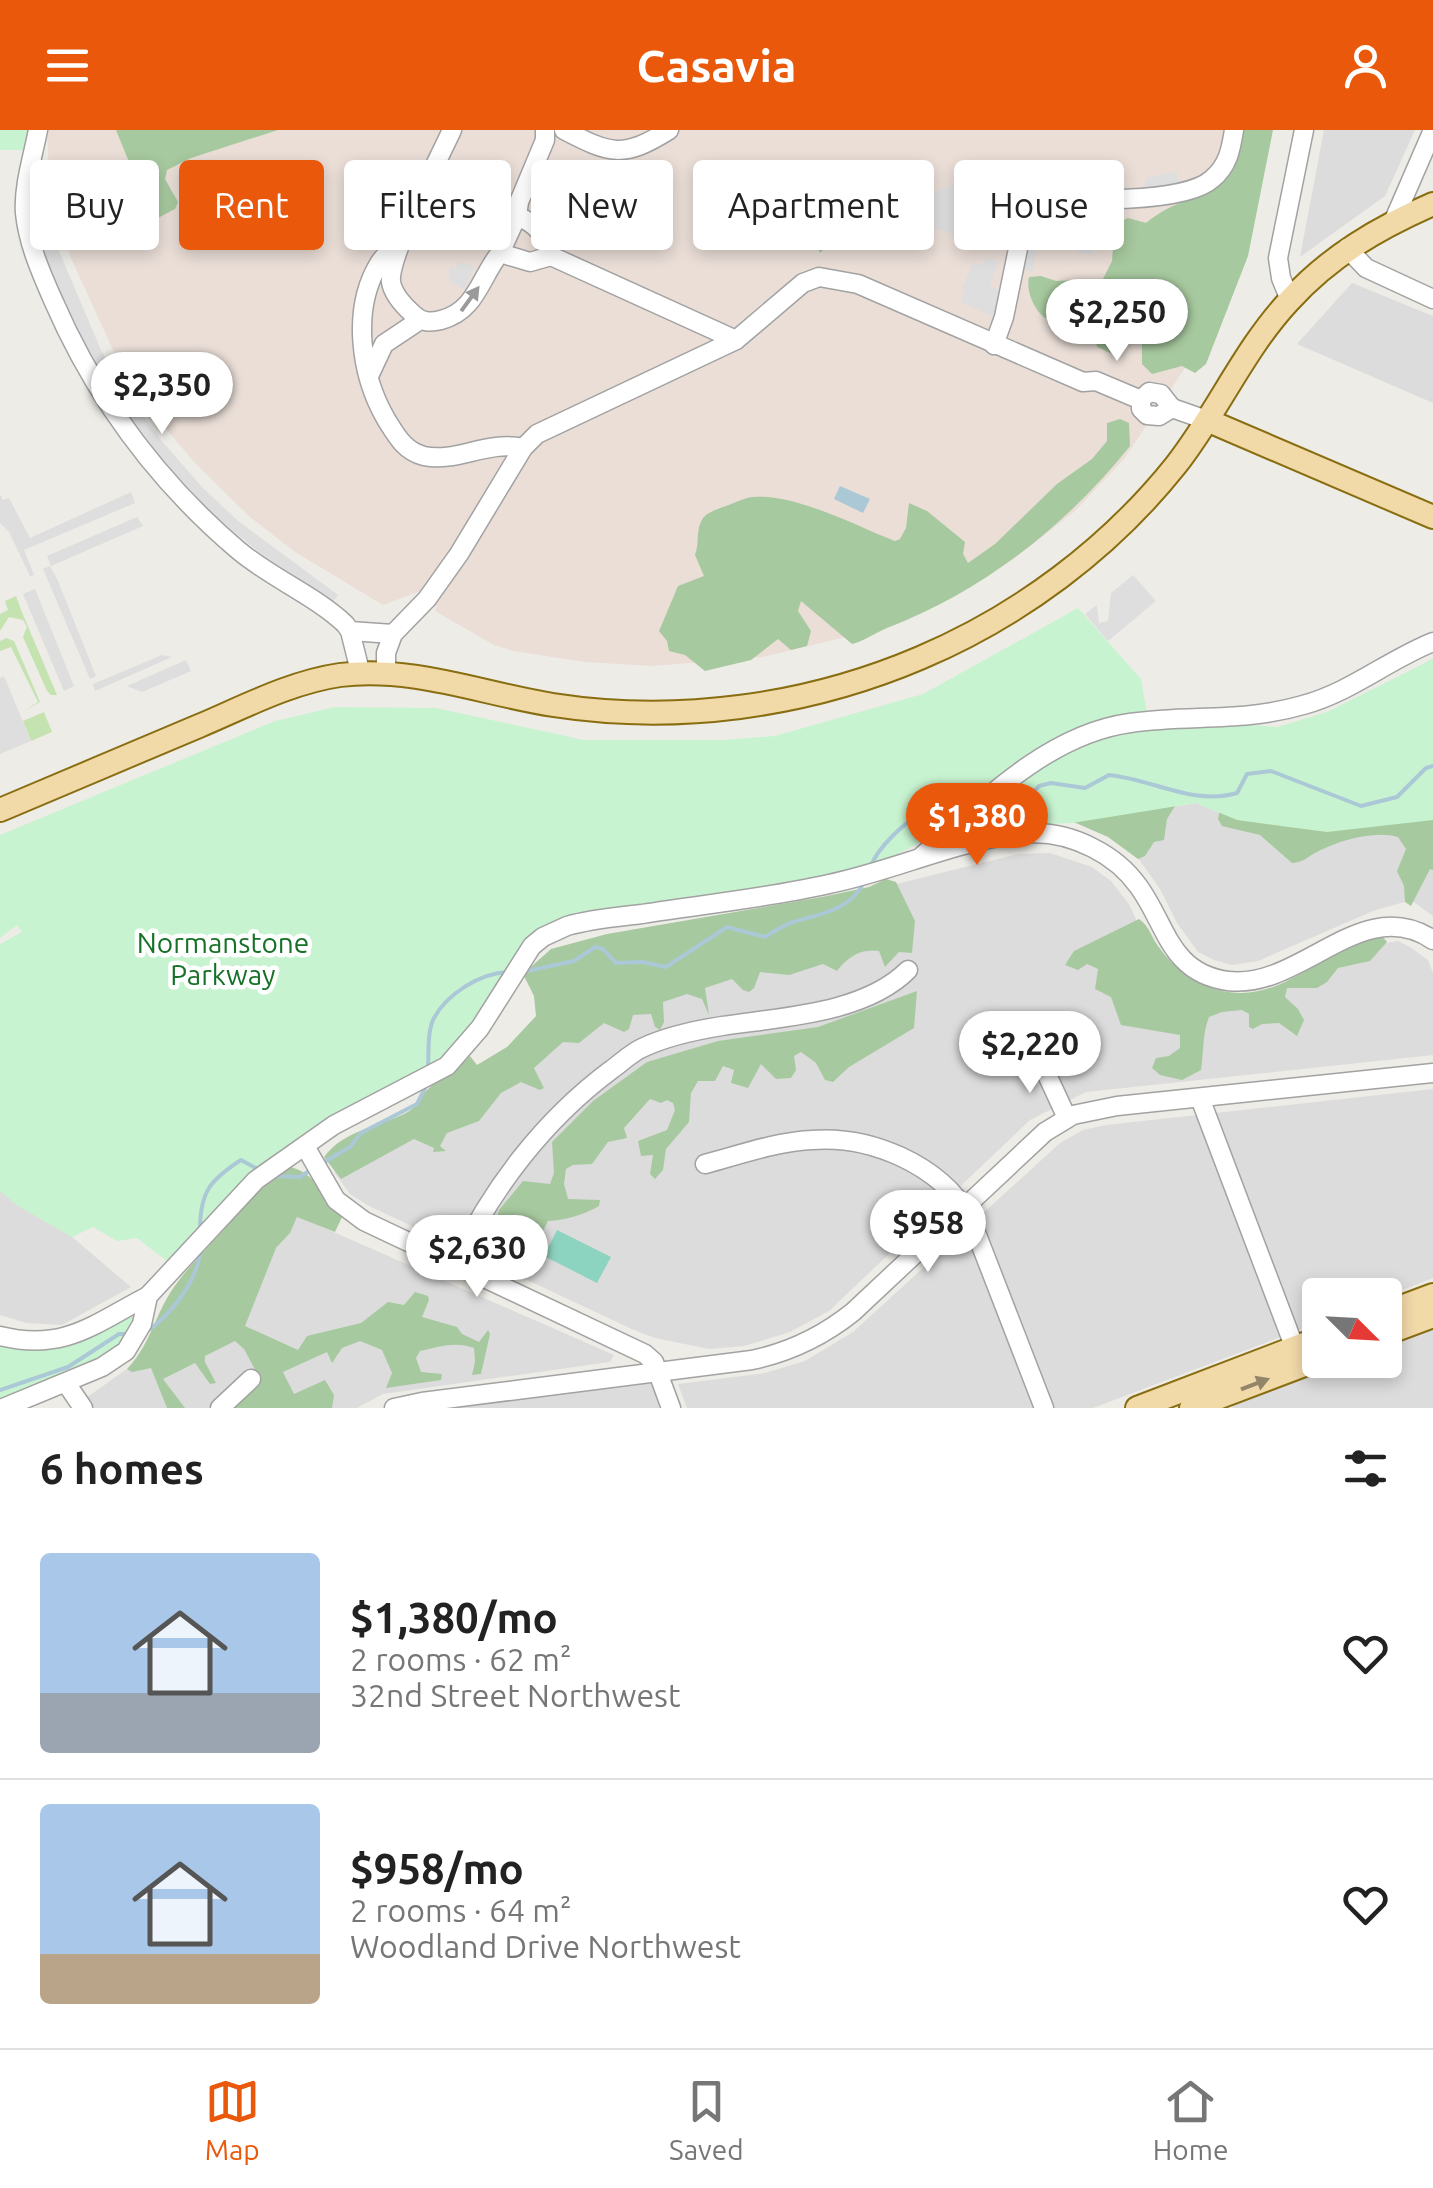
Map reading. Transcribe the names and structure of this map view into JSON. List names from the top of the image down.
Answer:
{
  "parks": ["Normanstone Parkway"],
  "north": "bottom right",
  "page": {
    "header": "Casavia",
    "chip": [
      "Buy",
      "Rent",
      "Filters",
      "New",
      "Apartment",
      "House"
    ],
    "price": [
      "$2,250",
      "$2,350",
      "$1,380",
      "$2,220",
      "$958",
      "$2,630"
    ],
    "heading": "6 homes",
    "list": [
      {
        "name": "$1,380/mo",
        "note": "2 rooms · 62 m² · 32nd Street Northwest"
      },
      {
        "name": "$958/mo",
        "note": "2 rooms · 64 m² · Woodland Drive Northwest"
      }
    ],
    "tabs": ["Map", "Saved", "Home"]
  }
}
